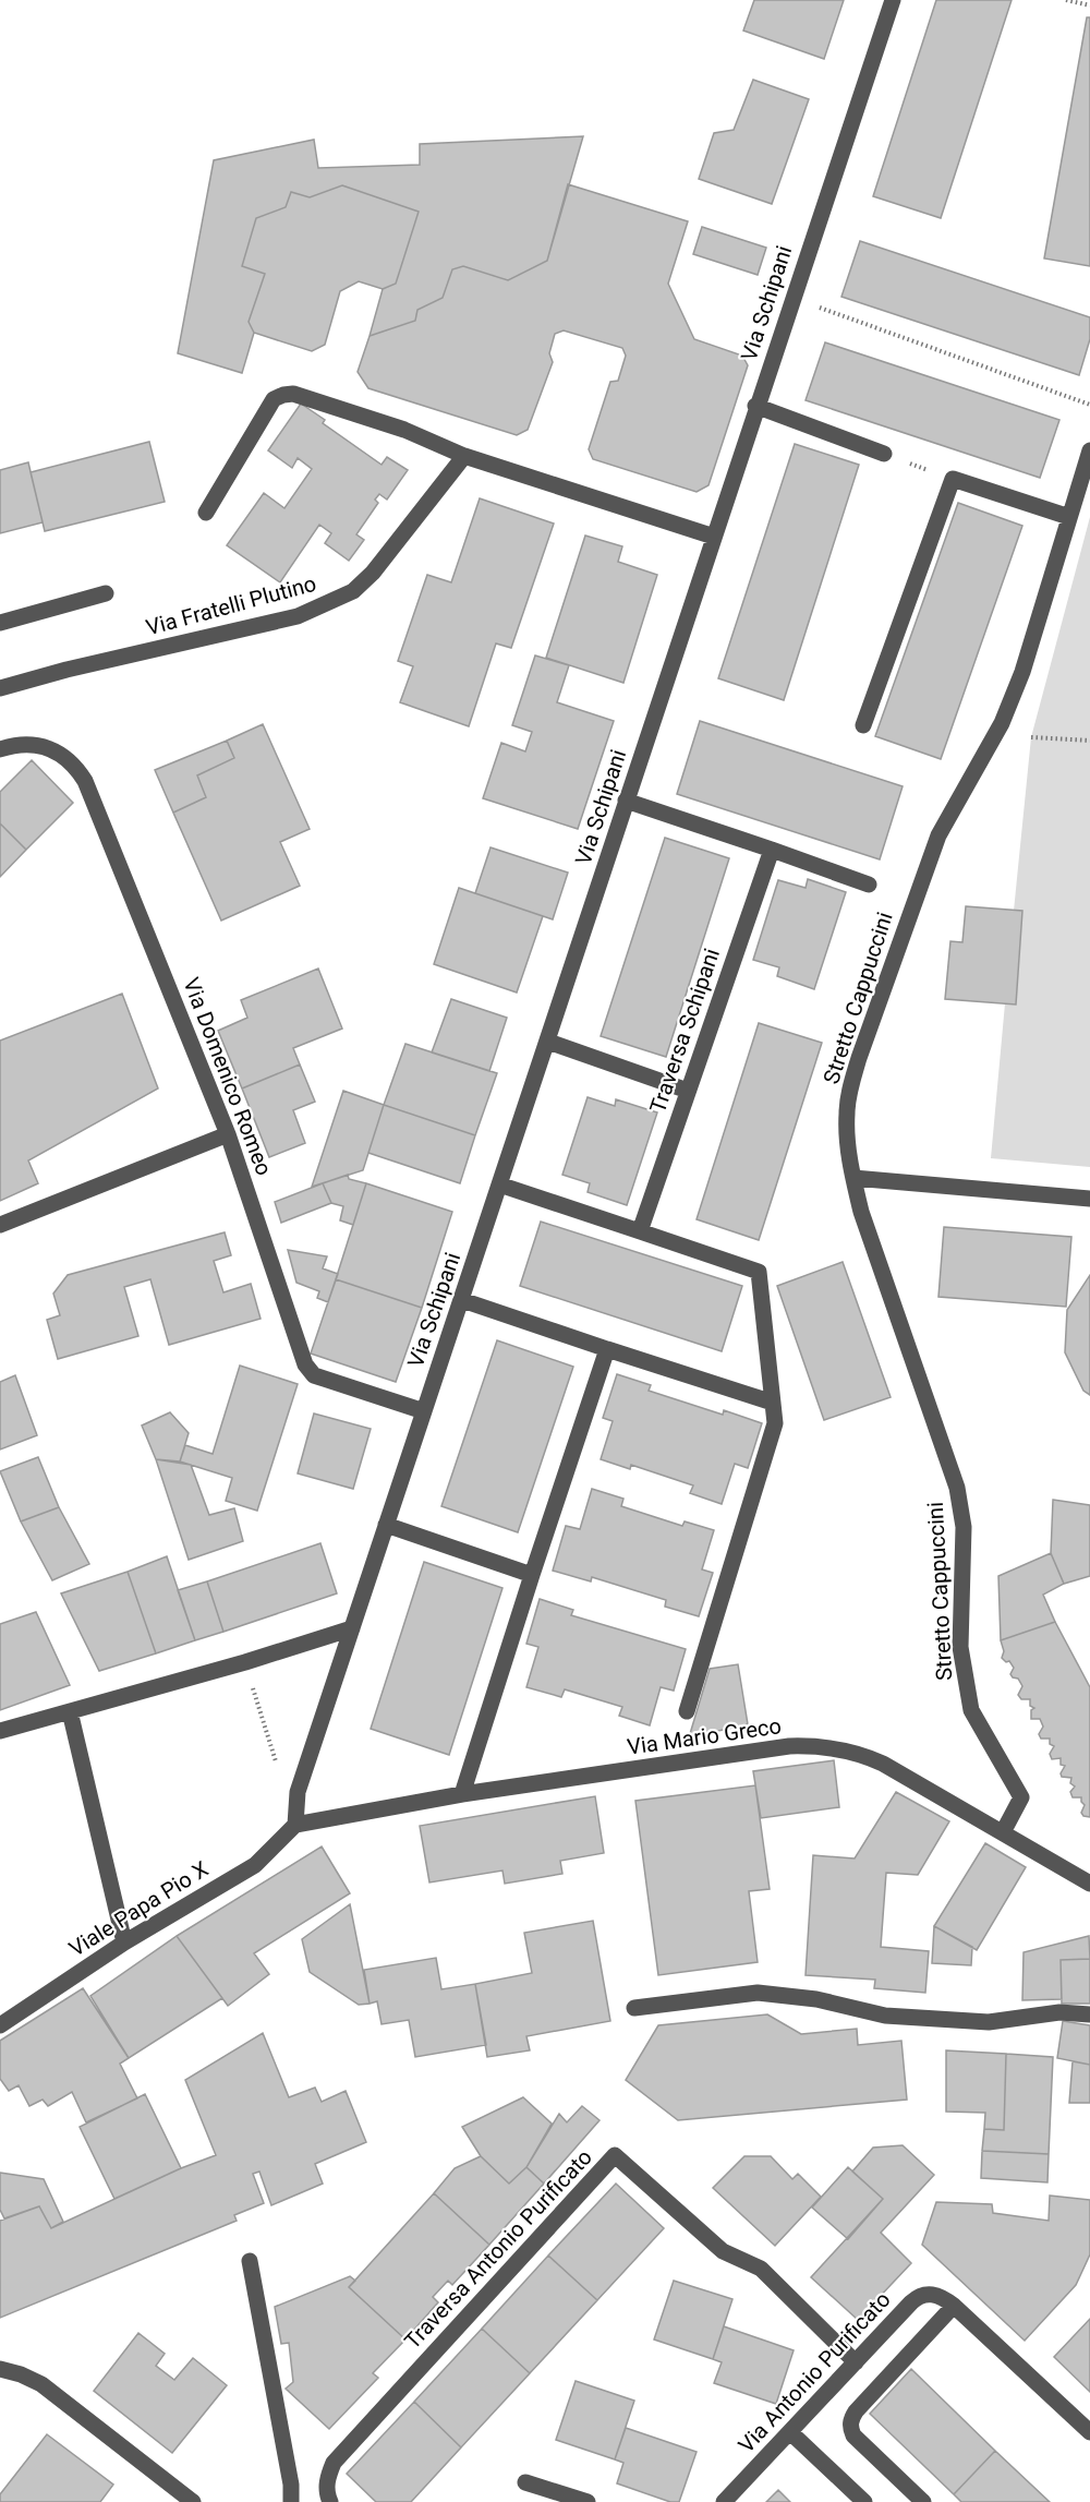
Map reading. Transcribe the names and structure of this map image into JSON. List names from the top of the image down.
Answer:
{
  "streets": {
    "street": [
      "Via Schipani",
      "Via Fratelli Plutino",
      "Stretto Cappuccini",
      "Traversa Schipani",
      "Via Domenico Romeo",
      "Via Mario Greco",
      "Viale Papa Pio X",
      "Traversa Antonio Purificato",
      "Via Antonio Purificato"
    ]
  },
  "crossings": [
    ["Via Schipani", "Via Domenico Romeo"],
    ["Via Schipani", "Via Mario Greco"],
    ["Via Schipani", "Viale Papa Pio X"],
    ["Stretto Cappuccini", "Via Mario Greco"],
    ["Via Mario Greco", "Viale Papa Pio X"],
    ["Traversa Antonio Purificato", "Via Antonio Purificato"]
  ]
}
